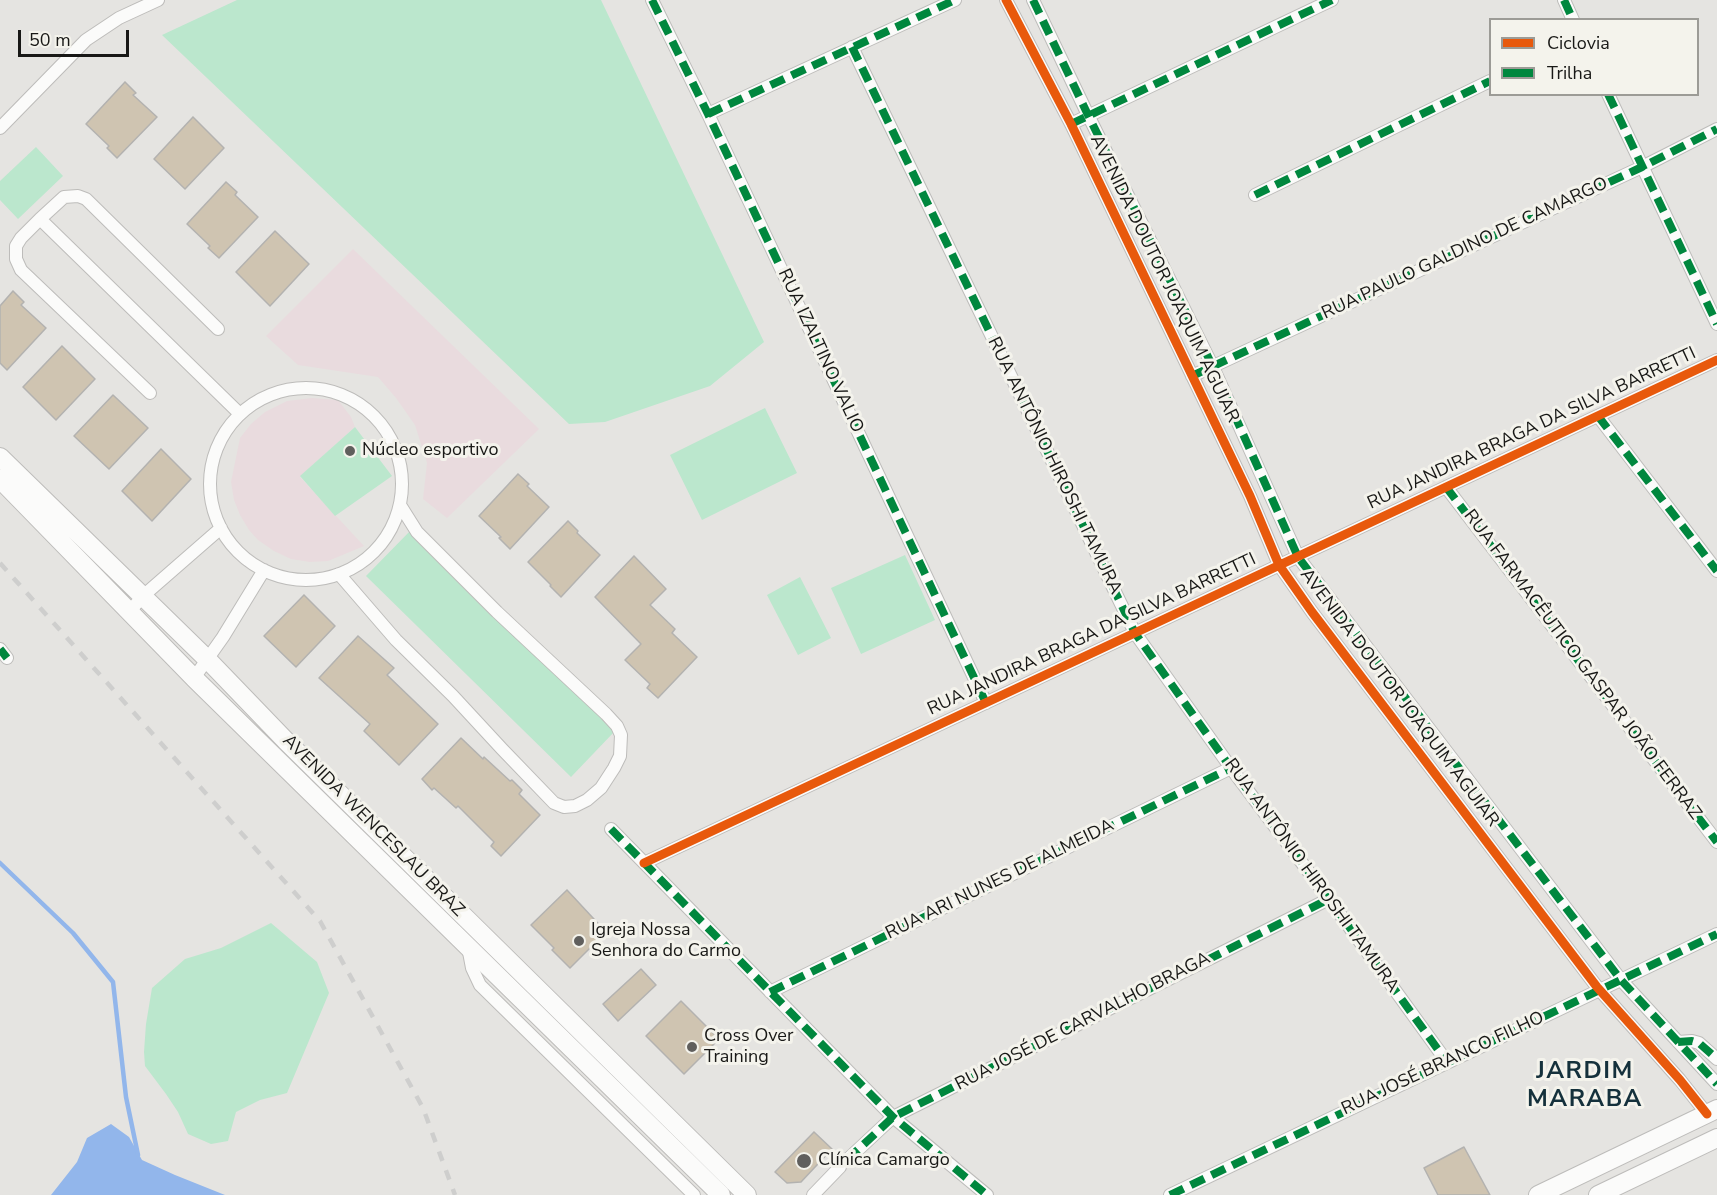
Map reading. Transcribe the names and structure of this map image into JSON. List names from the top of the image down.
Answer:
{
  "streets": {
    "street": [
      "RUA PAULO GALDINO DE CAMARGO",
      "AVENIDA DOUTOR JOAQUIM AGUIAR",
      "RUA IZALTINO VALIO",
      "RUA JANDIRA BRAGA DA SILVA BARRETTI",
      "RUA ANTÔNIO HIROSHI TAMURA",
      "RUA FARMACÊUTICO GASPAR JOÃO FERRAZ",
      "AVENIDA WENCESLAU BRAZ",
      "RUA ARI NUNES DE ALMEIDA",
      "RUA JOSÉ DE CARVALHO BRAGA",
      "RUA JOSÉ BRANCO FILHO"
    ]
  },
  "crossings": [
    ["RUA PAULO GALDINO DE CAMARGO", "AVENIDA DOUTOR JOAQUIM AGUIAR"],
    ["AVENIDA DOUTOR JOAQUIM AGUIAR", "RUA JANDIRA BRAGA DA SILVA BARRETTI"],
    ["AVENIDA DOUTOR JOAQUIM AGUIAR", "RUA JOSÉ BRANCO FILHO"],
    ["RUA IZALTINO VALIO", "RUA JANDIRA BRAGA DA SILVA BARRETTI"],
    ["RUA JANDIRA BRAGA DA SILVA BARRETTI", "RUA ANTÔNIO HIROSHI TAMURA"],
    ["RUA JANDIRA BRAGA DA SILVA BARRETTI", "RUA FARMACÊUTICO GASPAR JOÃO FERRAZ"],
    ["RUA ANTÔNIO HIROSHI TAMURA", "RUA ARI NUNES DE ALMEIDA"],
    ["RUA ANTÔNIO HIROSHI TAMURA", "RUA JOSÉ DE CARVALHO BRAGA"],
    ["RUA ANTÔNIO HIROSHI TAMURA", "RUA JOSÉ BRANCO FILHO"]
  ],
  "districts": ["JARDIM MARABA"],
  "places": [
    "Núcleo esportivo",
    "Igreja Nossa Senhora do Carmo",
    "Cross Over Training",
    "Clínica Camargo"
  ],
  "legend": ["Ciclovia", "Trilha"],
  "scale_bar": "50 m"
}
